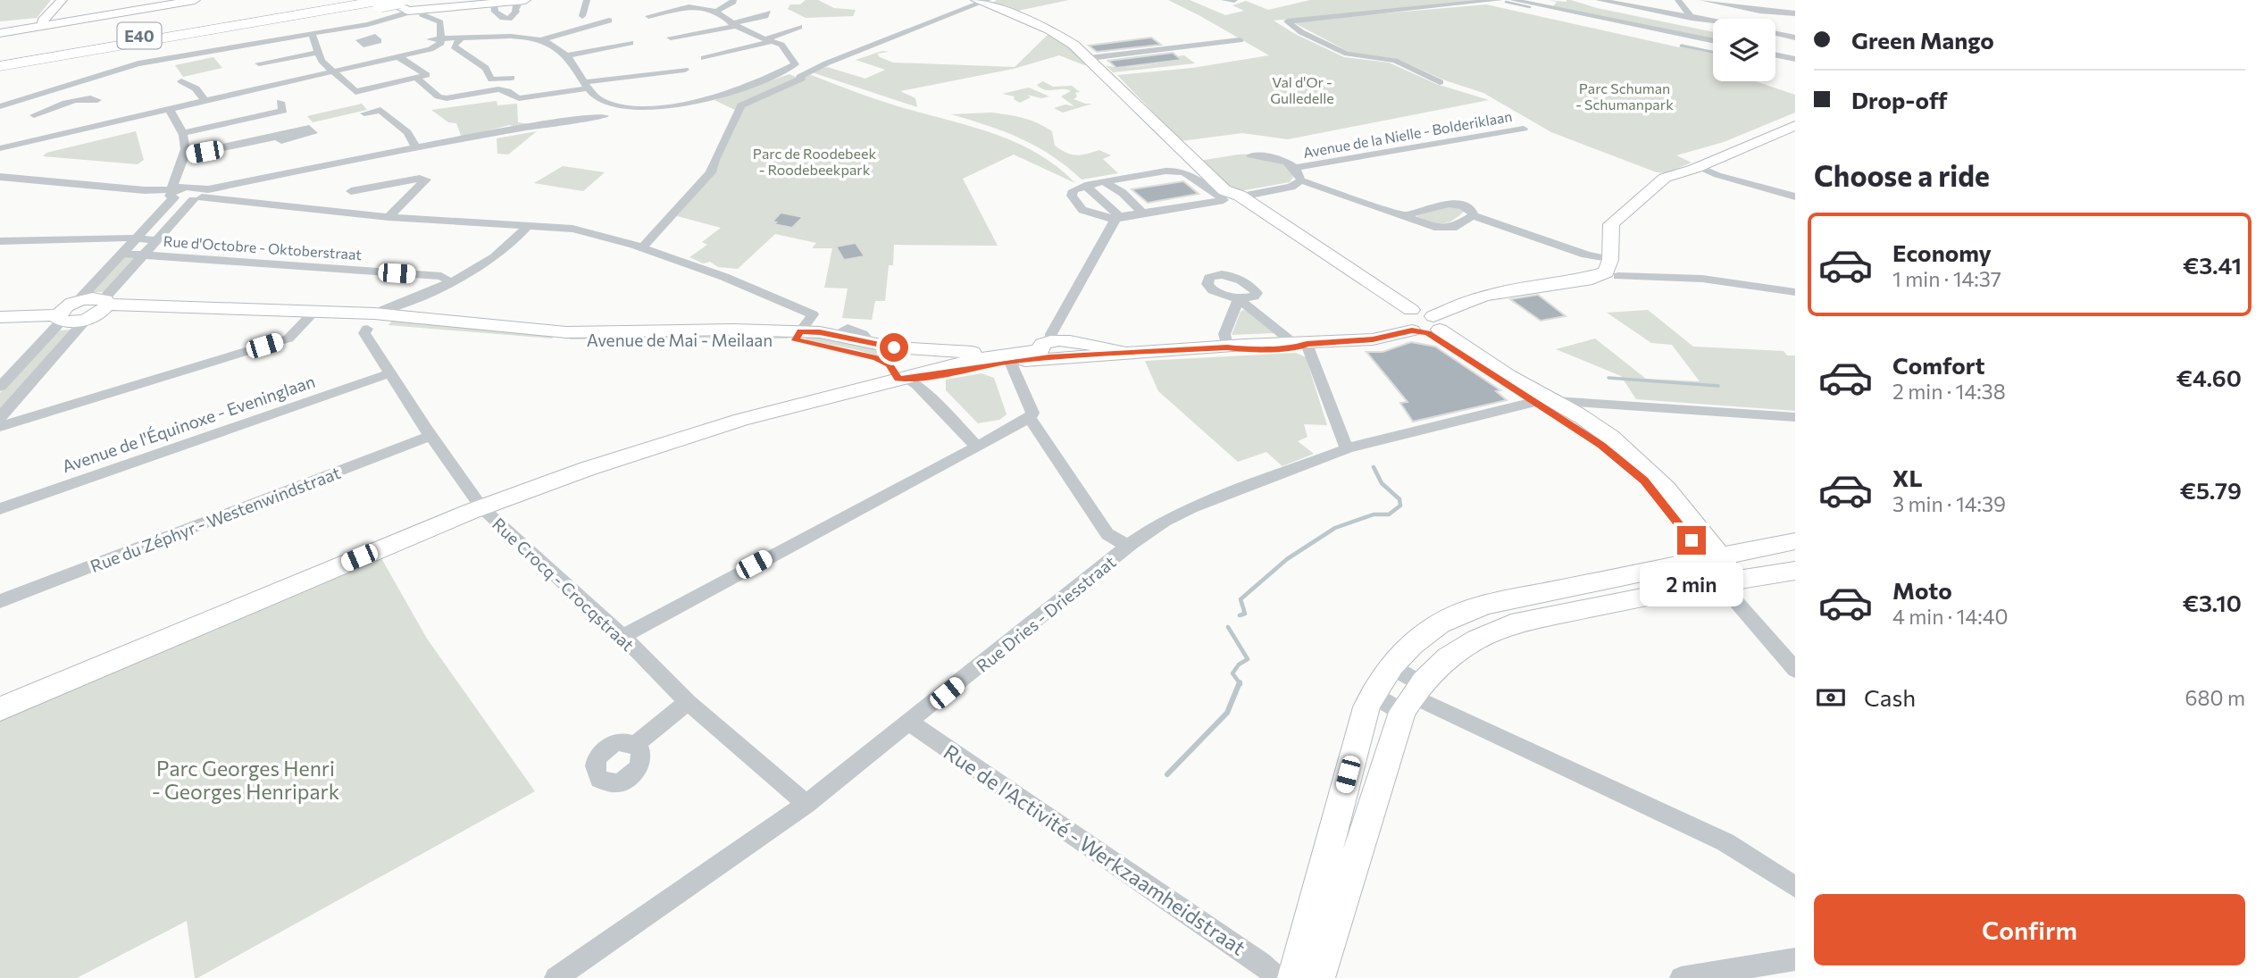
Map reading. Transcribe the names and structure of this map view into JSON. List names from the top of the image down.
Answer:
{
  "streets": {
    "highway": ["E40"],
    "street": [
      "Avenue de la Nielle - Bolderiklaan",
      "Rue d'Octobre - Oktoberstraat",
      "Avenue de Mai - Meilaan",
      "Avenue de l'Équinoxe - Eveninglaan",
      "Rue du Zéphyr - Westenwindstraat",
      "Rue Crocq - Crocqstraat",
      "Rue Dries - Driesstraat",
      "Rue de l'Activité - Werkzaamheidstraat"
    ]
  },
  "crossings": [
    ["Avenue de Mai - Meilaan", "Rue Crocq - Crocqstraat"],
    ["Avenue de l'Équinoxe - Eveninglaan", "Rue Crocq - Crocqstraat"],
    ["Rue du Zéphyr - Westenwindstraat", "Rue Crocq - Crocqstraat"],
    ["Rue Crocq - Crocqstraat", "Rue Dries - Driesstraat"],
    ["Rue Dries - Driesstraat", "Rue de l'Activité - Werkzaamheidstraat"]
  ],
  "parks": [
    "Val d'Or - Gulledelle",
    "Parc Schuman - Schumanpark",
    "Parc de Roodebeek - Roodebeekpark",
    "Parc Georges Henri - Georges Henripark"
  ],
  "page": {
    "banner": ["Green Mango", "Drop-off"],
    "heading": "Choose a ride",
    "list": [
      {
        "name": "Economy",
        "note": "1 min · 14:37",
        "value": "€3.41"
      },
      {
        "name": "Comfort",
        "note": "2 min · 14:38",
        "value": "€4.60"
      },
      {
        "name": "XL",
        "note": "3 min · 14:39",
        "value": "€5.79"
      },
      {
        "name": "Moto",
        "note": "4 min · 14:40",
        "value": "€3.10"
      }
    ],
    "bubble": "2 min",
    "pay": ["Cash", "680 m"],
    "buttons": "Confirm"
  }
}
